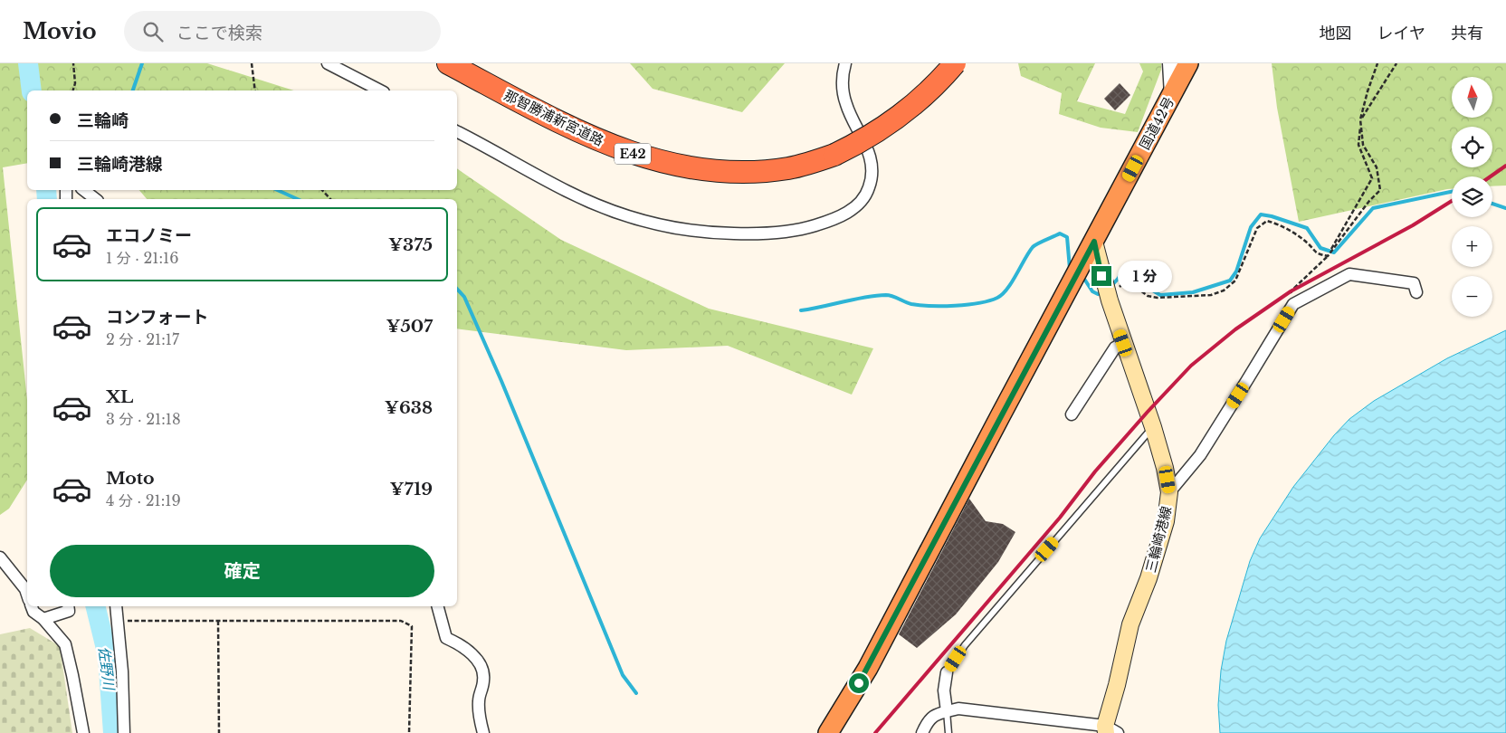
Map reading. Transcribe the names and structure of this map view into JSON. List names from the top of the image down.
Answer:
{
  "streets": {
    "highway": ["那智勝浦新宮道路", "国道42号", "E42"],
    "main road": ["三輪崎港線"]
  },
  "crossings": [
    ["国道42号", "三輪崎港線"]
  ],
  "water": ["佐野川"],
  "north": "top",
  "page": {
    "header": "Movio",
    "search": "ここで検索",
    "nav": ["地図", "レイヤ", "共有"],
    "map_buttons": ["+", "−"],
    "banner": ["三輪崎", "三輪崎港線"],
    "list": [
      {
        "name": "エコノミー",
        "note": "1 分 · 21:16",
        "value": "¥375"
      },
      {
        "name": "コンフォート",
        "note": "2 分 · 21:17",
        "value": "¥507"
      },
      {
        "name": "XL",
        "note": "3 分 · 21:18",
        "value": "¥638"
      },
      {
        "name": "Moto",
        "note": "4 分 · 21:19",
        "value": "¥719"
      }
    ],
    "bubble": "1 分",
    "buttons": "確定"
  }
}
